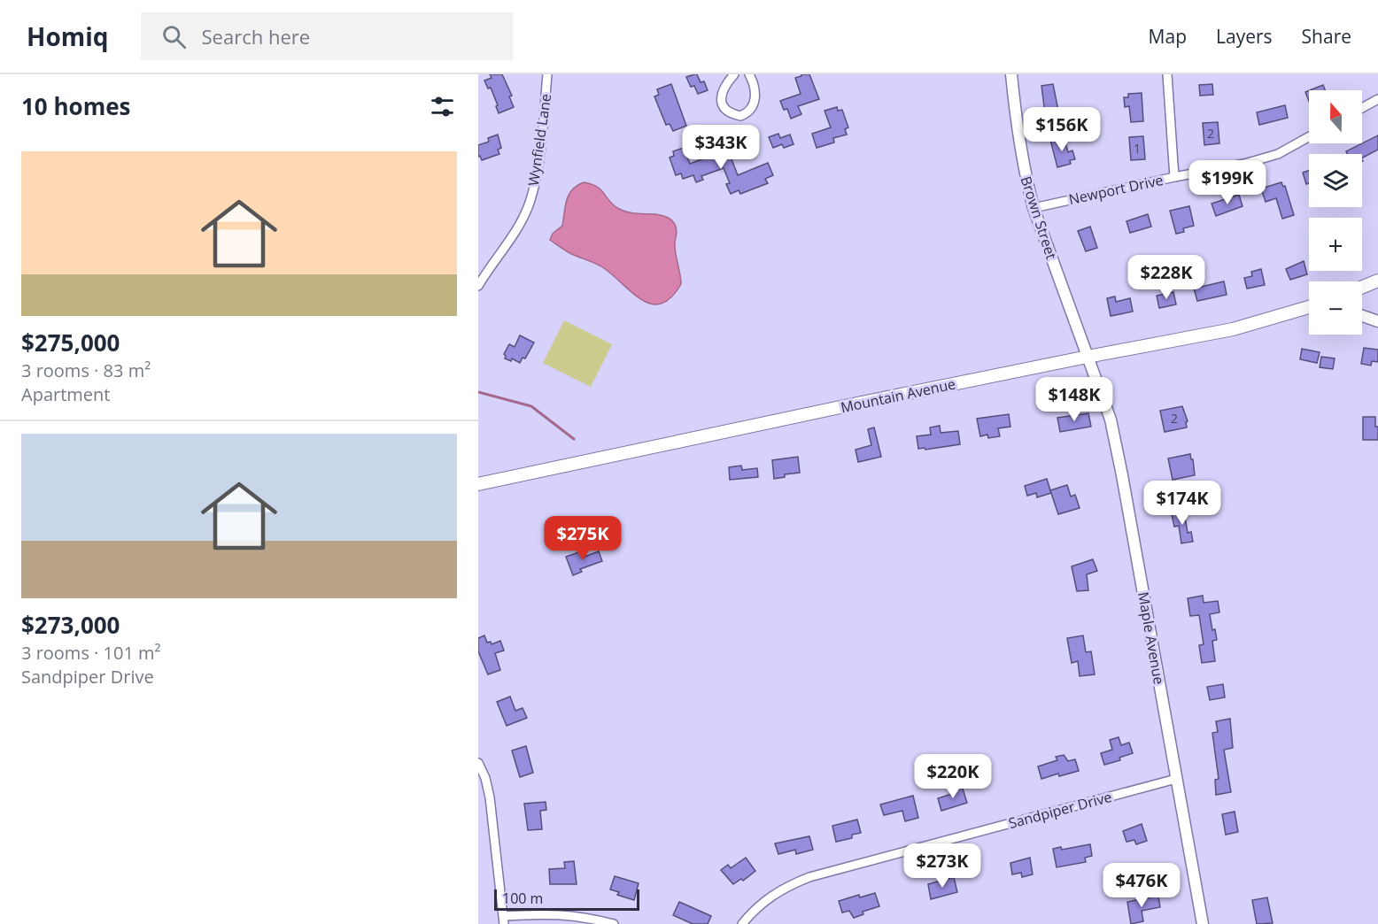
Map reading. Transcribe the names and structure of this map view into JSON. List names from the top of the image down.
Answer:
{
  "streets": {
    "main road": ["Mountain Avenue"],
    "street": [
      "Wynfield Lane",
      "Newport Drive",
      "Brown Street",
      "Maple Avenue",
      "Sandpiper Drive"
    ]
  },
  "crossings": [
    ["Newport Drive", "Brown Street"],
    ["Brown Street", "Mountain Avenue"],
    ["Brown Street", "Maple Avenue"],
    ["Mountain Avenue", "Maple Avenue"],
    ["Maple Avenue", "Sandpiper Drive"]
  ],
  "house_numbers": ["2", "1", "2"],
  "scale_bar": "100 m",
  "north": "top",
  "page": {
    "header": "Homiq",
    "search": "Search here",
    "nav": ["Map", "Layers", "Share"],
    "heading": "10 homes",
    "map_buttons": ["+", "−"],
    "price": [
      "$156K",
      "$343K",
      "$199K",
      "$228K",
      "$148K",
      "$174K",
      "$275K",
      "$220K",
      "$273K",
      "$476K"
    ],
    "list": [
      {
        "name": "$275,000",
        "note": "3 rooms · 83 m² · Apartment"
      },
      {
        "name": "$273,000",
        "note": "3 rooms · 101 m² · Sandpiper Drive"
      }
    ],
    "scale": "100 m"
  }
}
